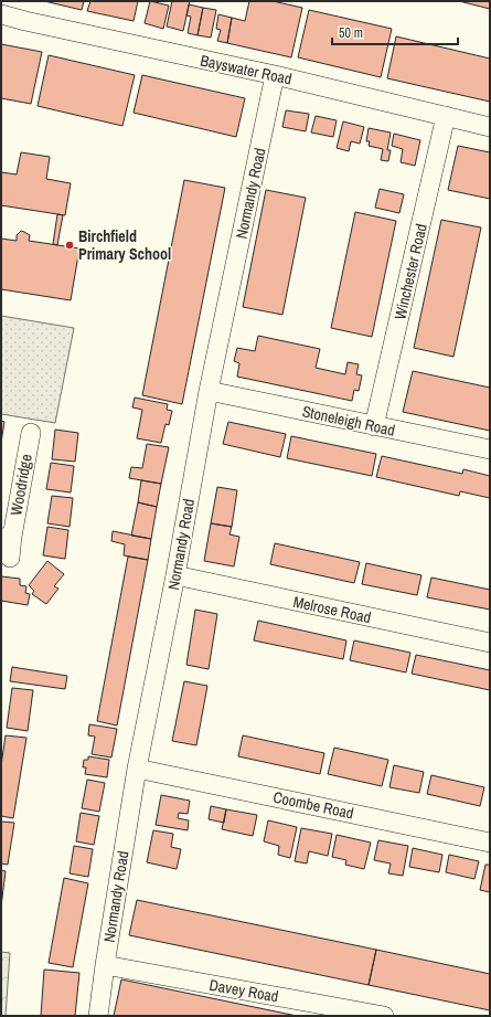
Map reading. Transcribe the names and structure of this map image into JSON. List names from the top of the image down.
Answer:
{
  "streets": {
    "street": [
      "Bayswater Road",
      "Normandy Road",
      "Winchester Road",
      "Stoneleigh Road",
      "Woodridge",
      "Melrose Road",
      "Coombe Road",
      "Davey Road"
    ]
  },
  "crossings": [
    ["Bayswater Road", "Normandy Road"],
    ["Bayswater Road", "Winchester Road"],
    ["Normandy Road", "Stoneleigh Road"],
    ["Normandy Road", "Melrose Road"],
    ["Normandy Road", "Coombe Road"],
    ["Normandy Road", "Davey Road"],
    ["Winchester Road", "Stoneleigh Road"]
  ],
  "places": ["Birchfield Primary School"],
  "scale_bar": "50 m"
}
